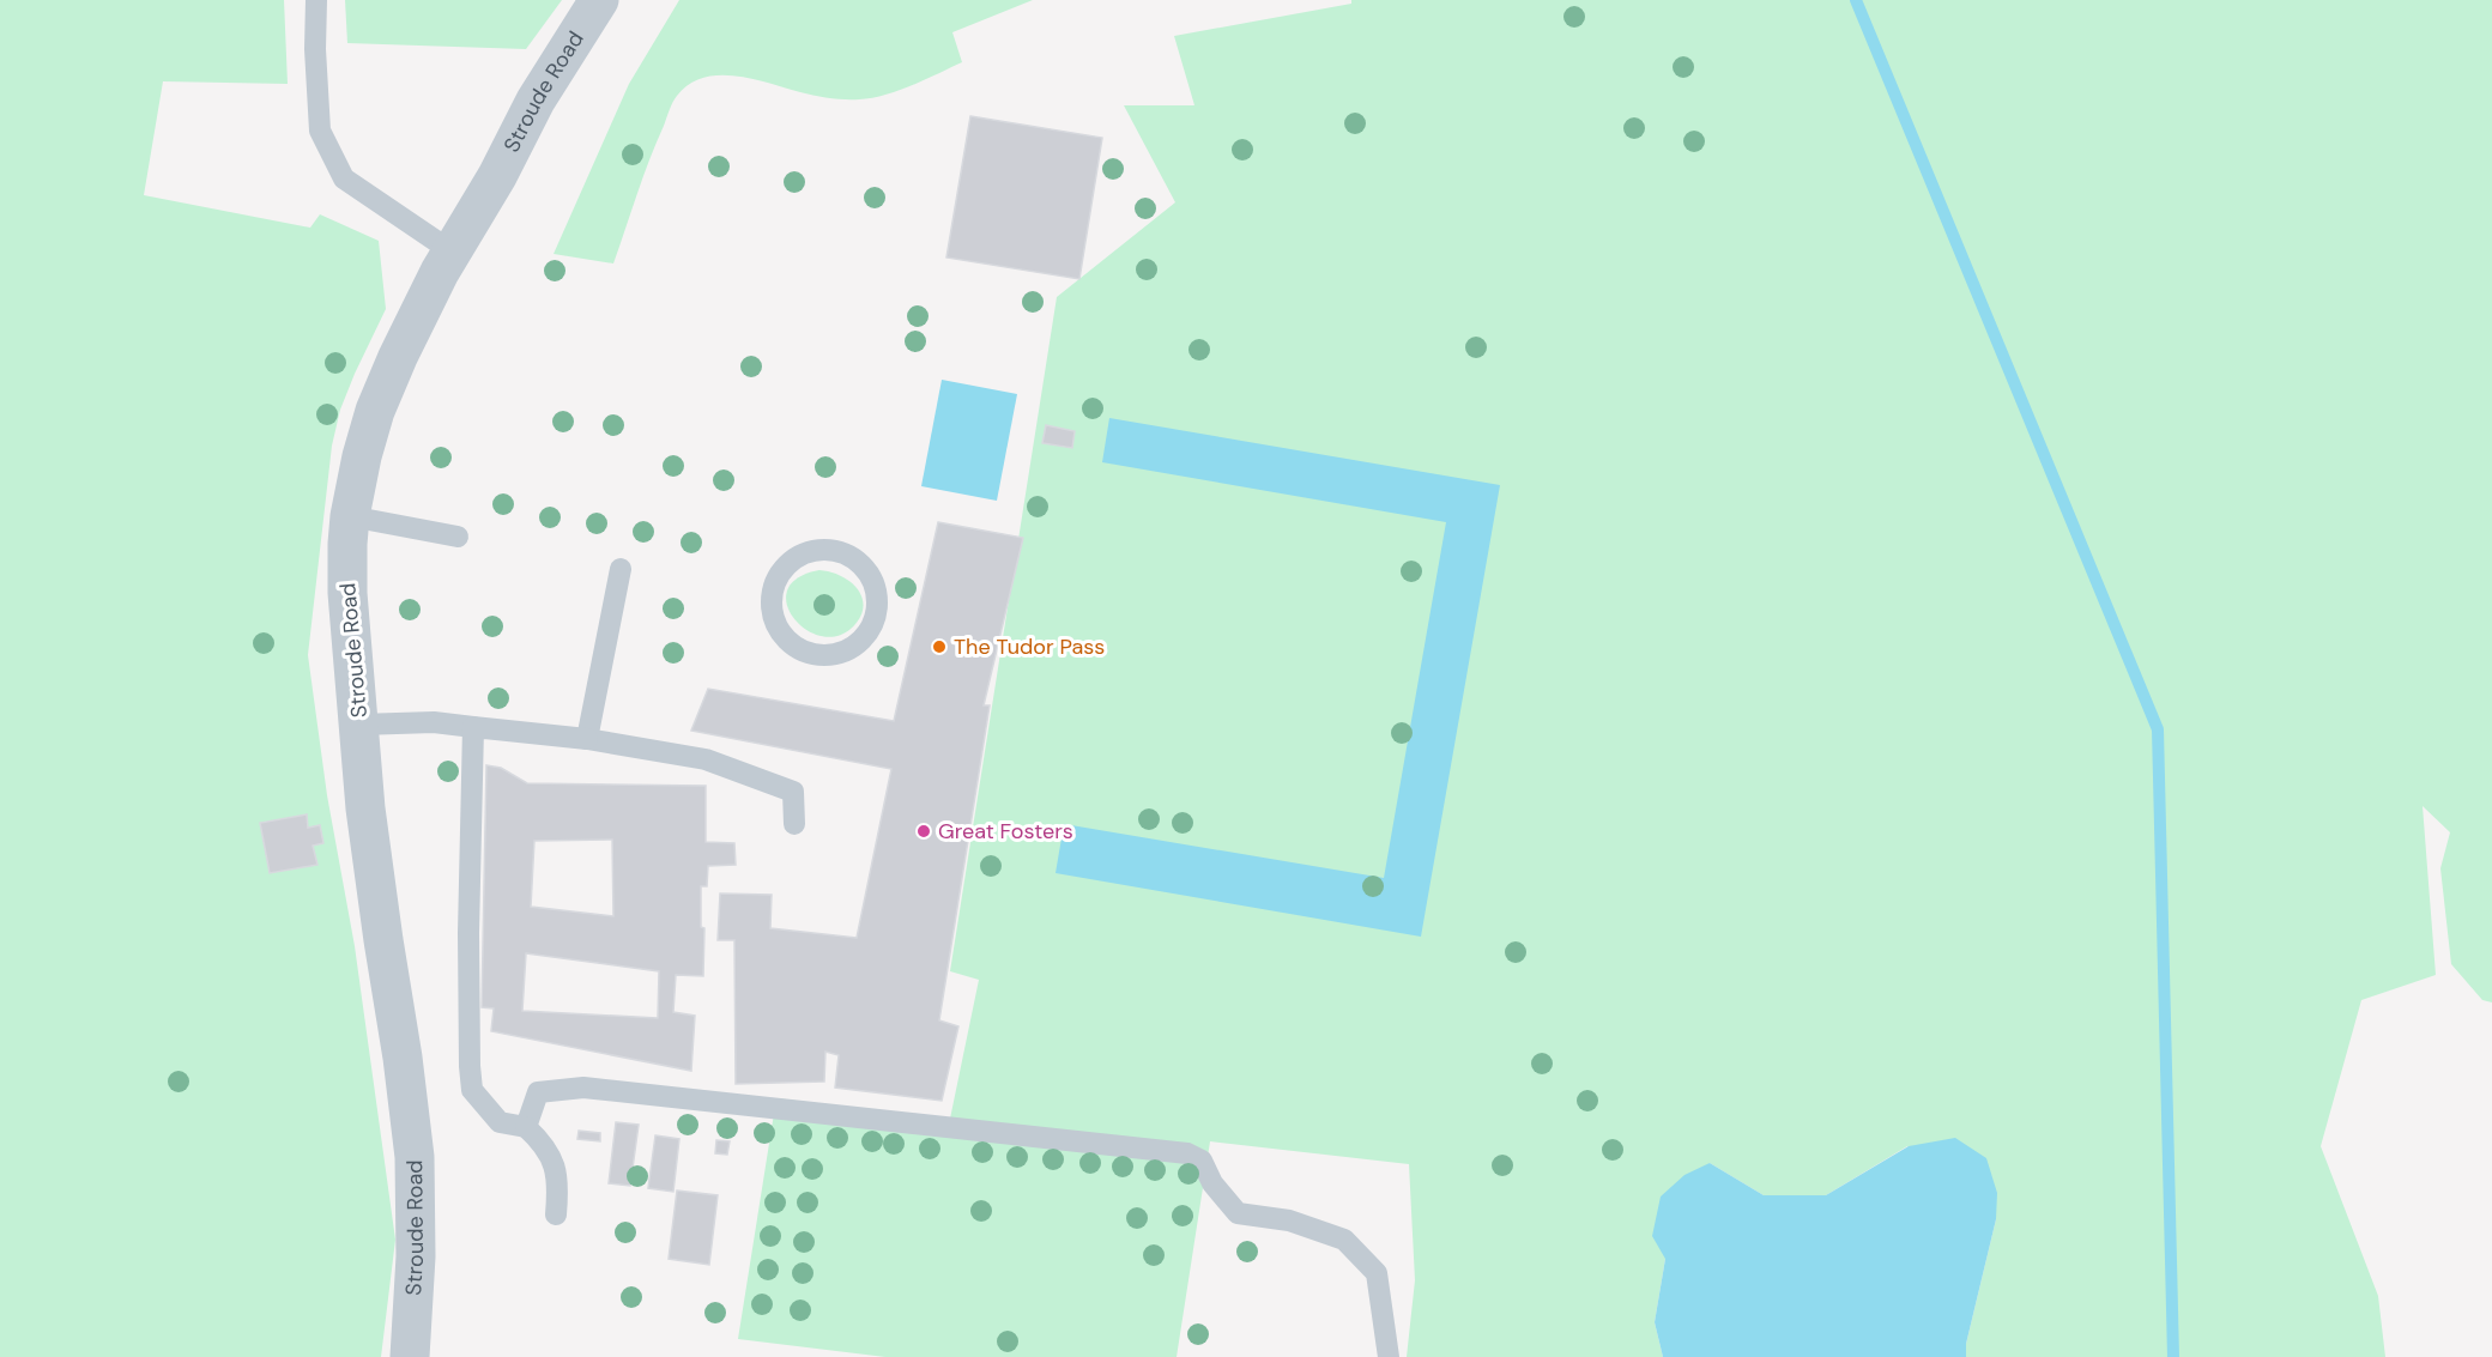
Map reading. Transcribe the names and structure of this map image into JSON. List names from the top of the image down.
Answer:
{
  "streets": {
    "street": ["Stroude Road"]
  },
  "places": ["The Tudor Pass", "Great Fosters"]
}
